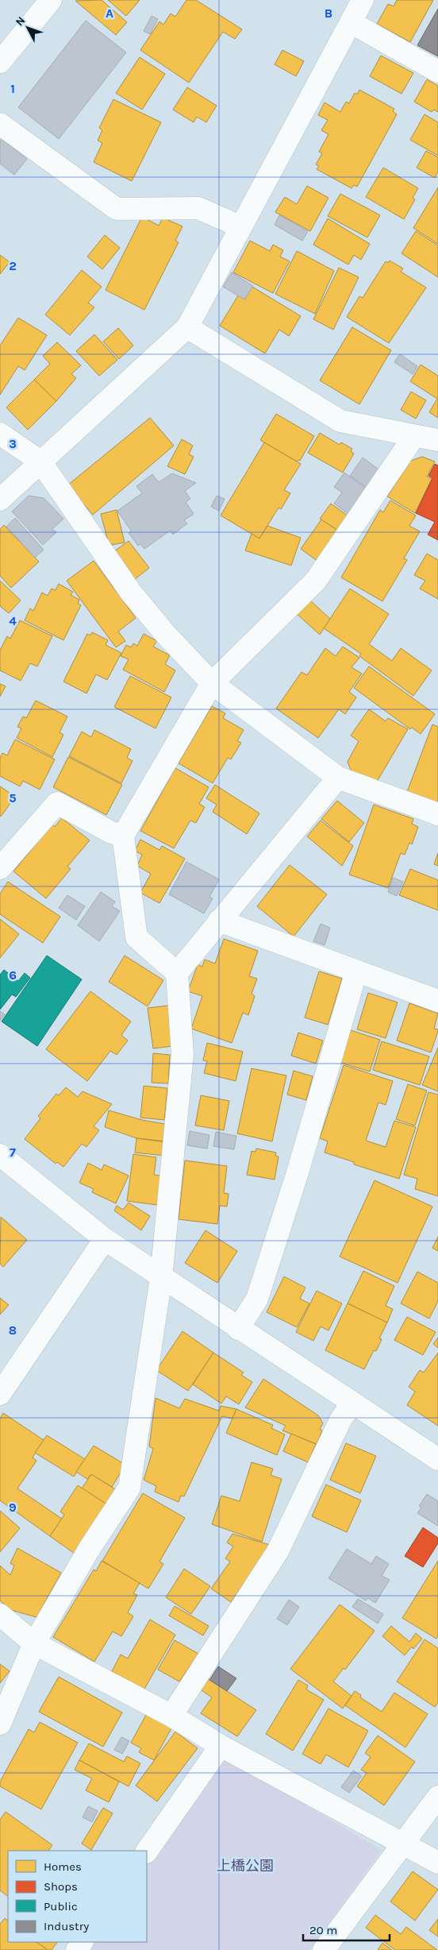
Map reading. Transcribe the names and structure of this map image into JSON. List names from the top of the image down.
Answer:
{
  "parks": ["上橋公園"],
  "legend": [
    "Homes",
    "Shops",
    "Public",
    "Industry"
  ],
  "scale_bar": "20 m",
  "north": "top left",
  "grid": {
    "columns": ["A", "B"],
    "rows": [
      "1",
      "2",
      "3",
      "4",
      "5",
      "6",
      "7",
      "8",
      "9"
    ]
  }
}
